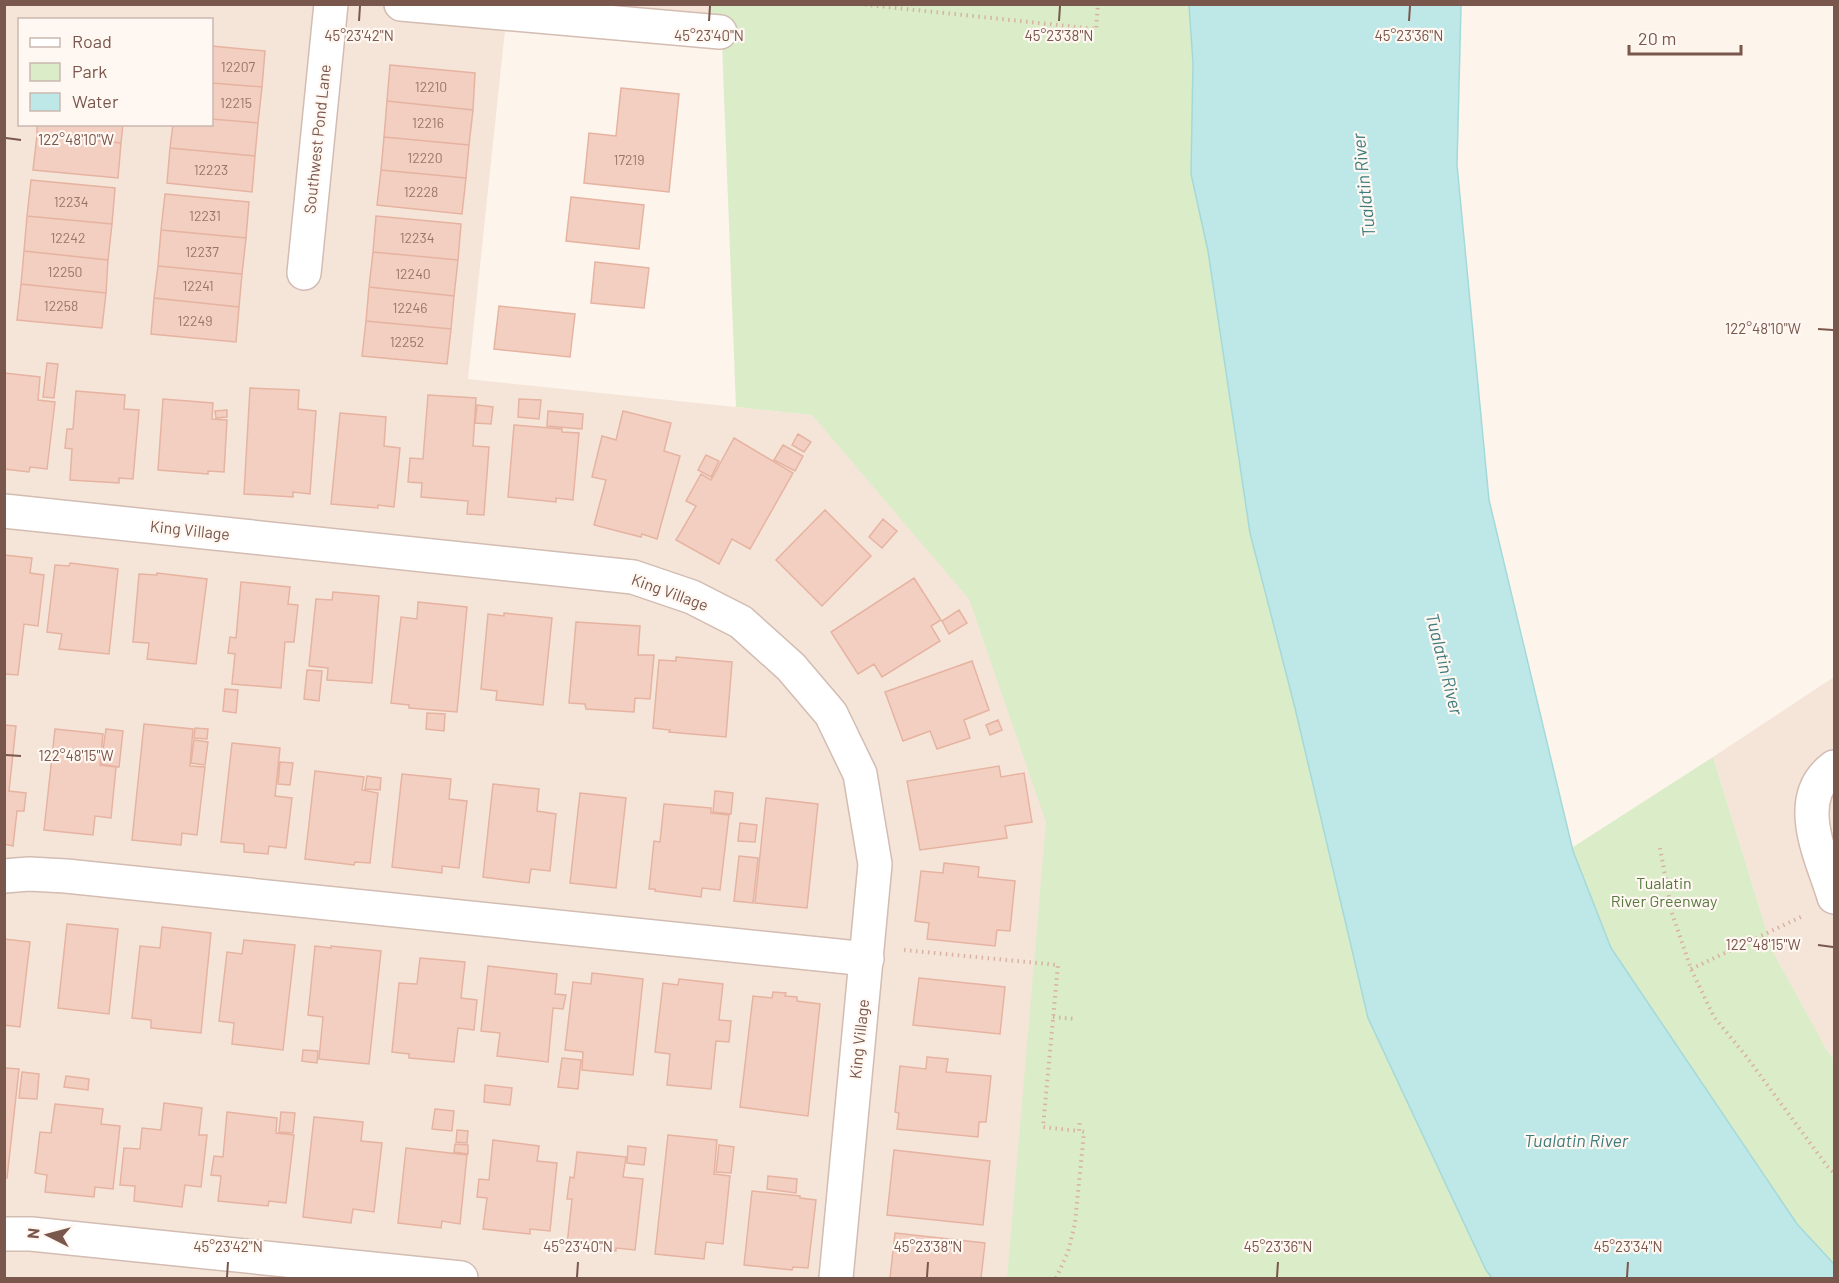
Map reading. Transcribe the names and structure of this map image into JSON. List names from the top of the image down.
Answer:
{
  "streets": {
    "street": ["Southwest Pond Lane", "King Village"]
  },
  "water": ["Tualatin River"],
  "parks": ["Tualatin River Greenway"],
  "house_numbers": [
    "12207",
    "12210",
    "12215",
    "12216",
    "12220",
    "17219",
    "12223",
    "12228",
    "12234",
    "12231",
    "12242",
    "12234",
    "12237",
    "12250",
    "12240",
    "12241",
    "12258",
    "12246",
    "12249",
    "12252"
  ],
  "legend": ["Road", "Park", "Water"],
  "scale_bar": "20 m",
  "north": "left",
  "coordinates": [
    "45°23'42\"N",
    "45°23'40\"N",
    "45°23'38\"N",
    "45°23'36\"N",
    "122°48'10\"W",
    "122°48'15\"W",
    "45°23'34\"N"
  ]
}
